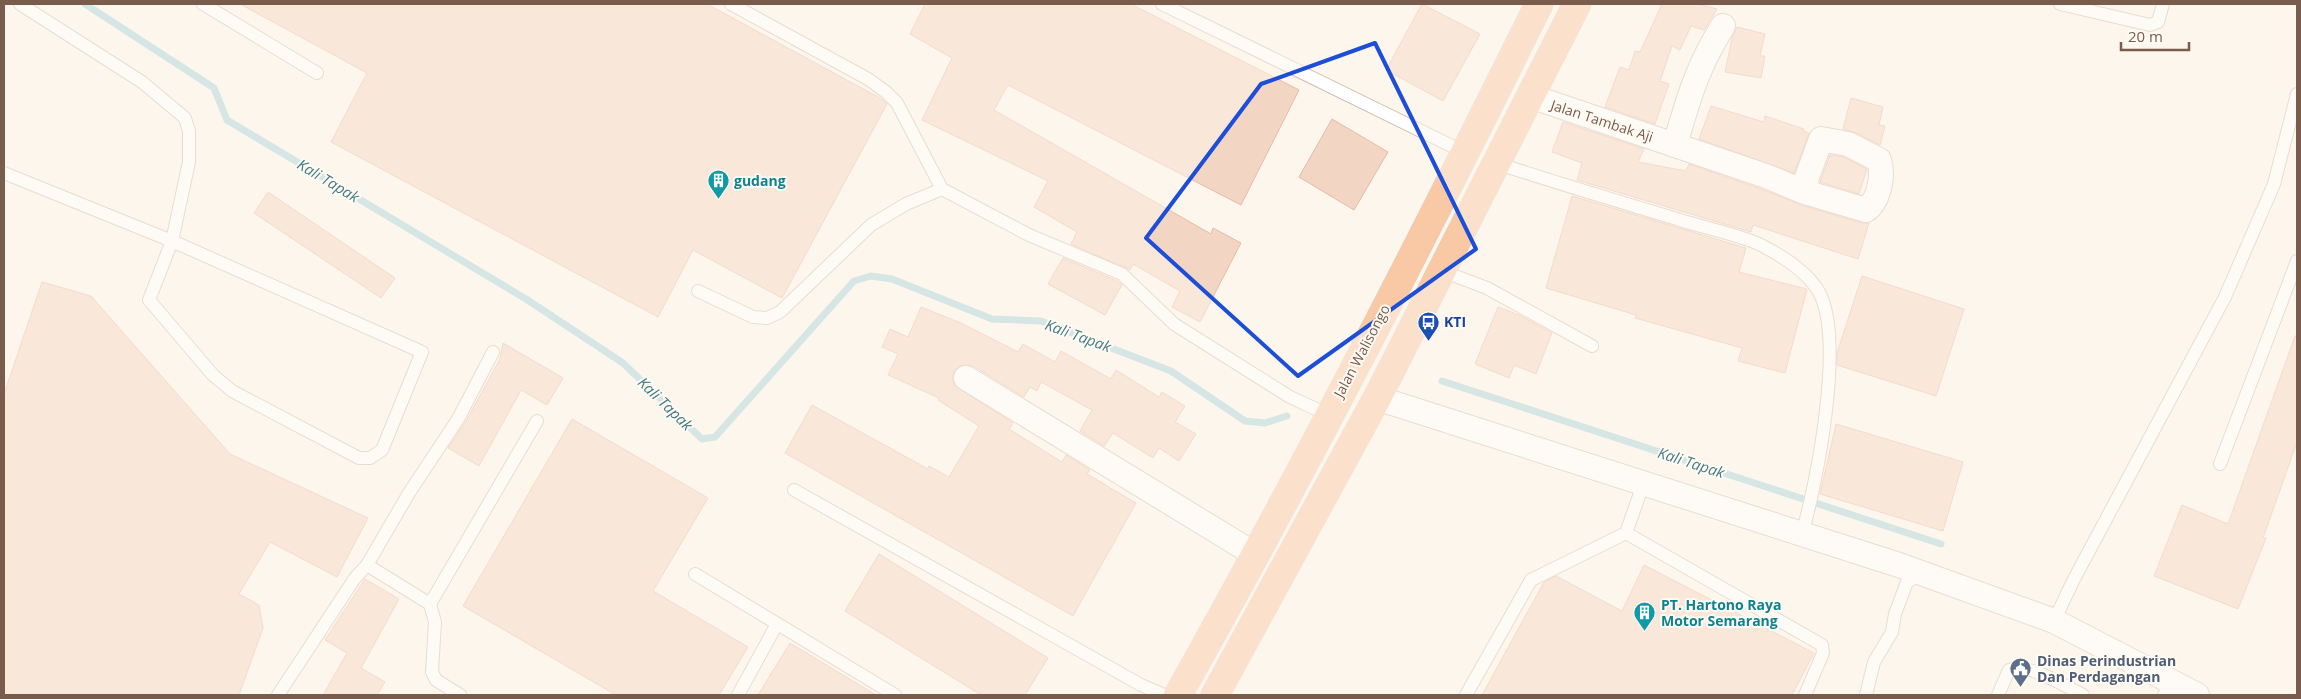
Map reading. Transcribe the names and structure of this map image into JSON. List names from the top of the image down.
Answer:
{
  "streets": {
    "highway": ["Jalan Walisongo"],
    "street": ["Jalan Tambak Aji"]
  },
  "water": ["Kali Tapak"],
  "places": {
    "building": ["gudang", "PT. Hartono Raya Motor Semarang"],
    "bus stop": ["KTI"],
    "public building": ["Dinas Perindustrian Dan Perdagangan"]
  },
  "scale_bar": "20 m"
}
